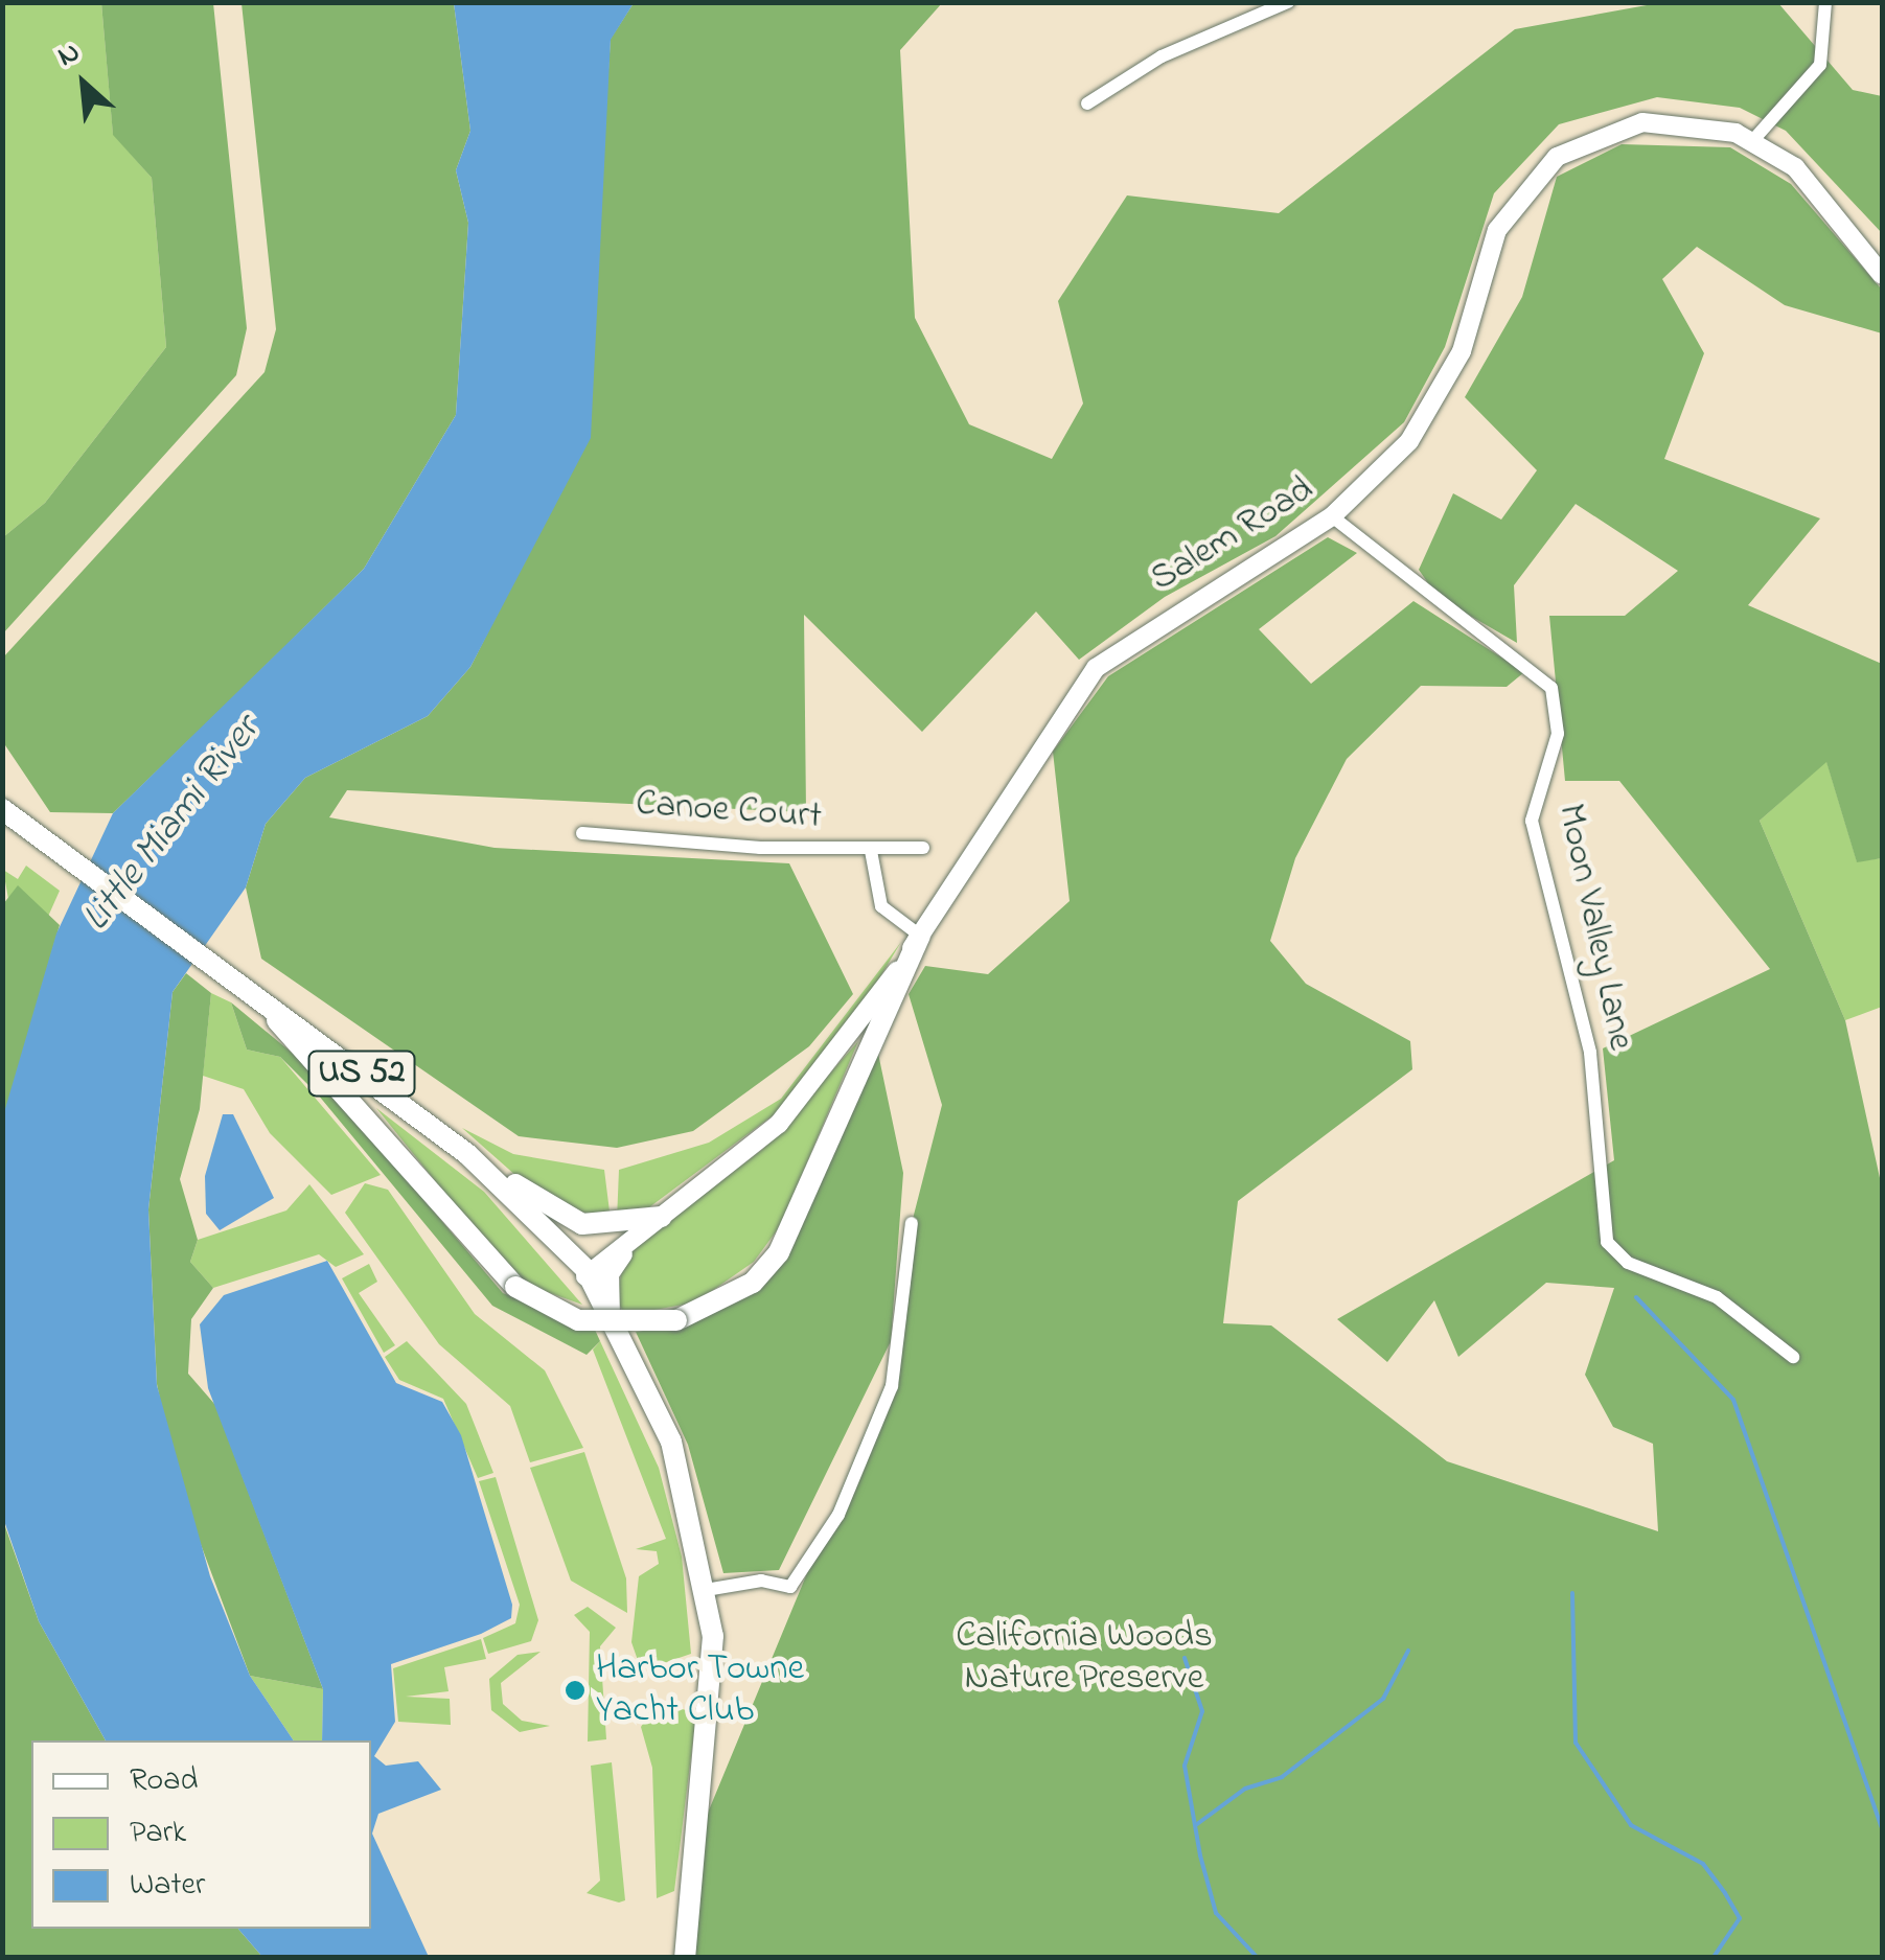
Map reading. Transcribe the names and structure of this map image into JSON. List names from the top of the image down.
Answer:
{
  "streets": {
    "main road": ["US 52"],
    "street": ["Salem Road", "Canoe Court", "Moon Valley Lane"]
  },
  "crossings": [
    ["Salem Road", "Canoe Court"],
    ["Salem Road", "Moon Valley Lane"],
    ["Salem Road", "US 52"]
  ],
  "water": ["Little Miami River"],
  "parks": ["California Woods Nature Preserve"],
  "places": ["Harbor Towne Yacht Club"],
  "legend": ["Road", "Park", "Water"],
  "north": "top left"
}
